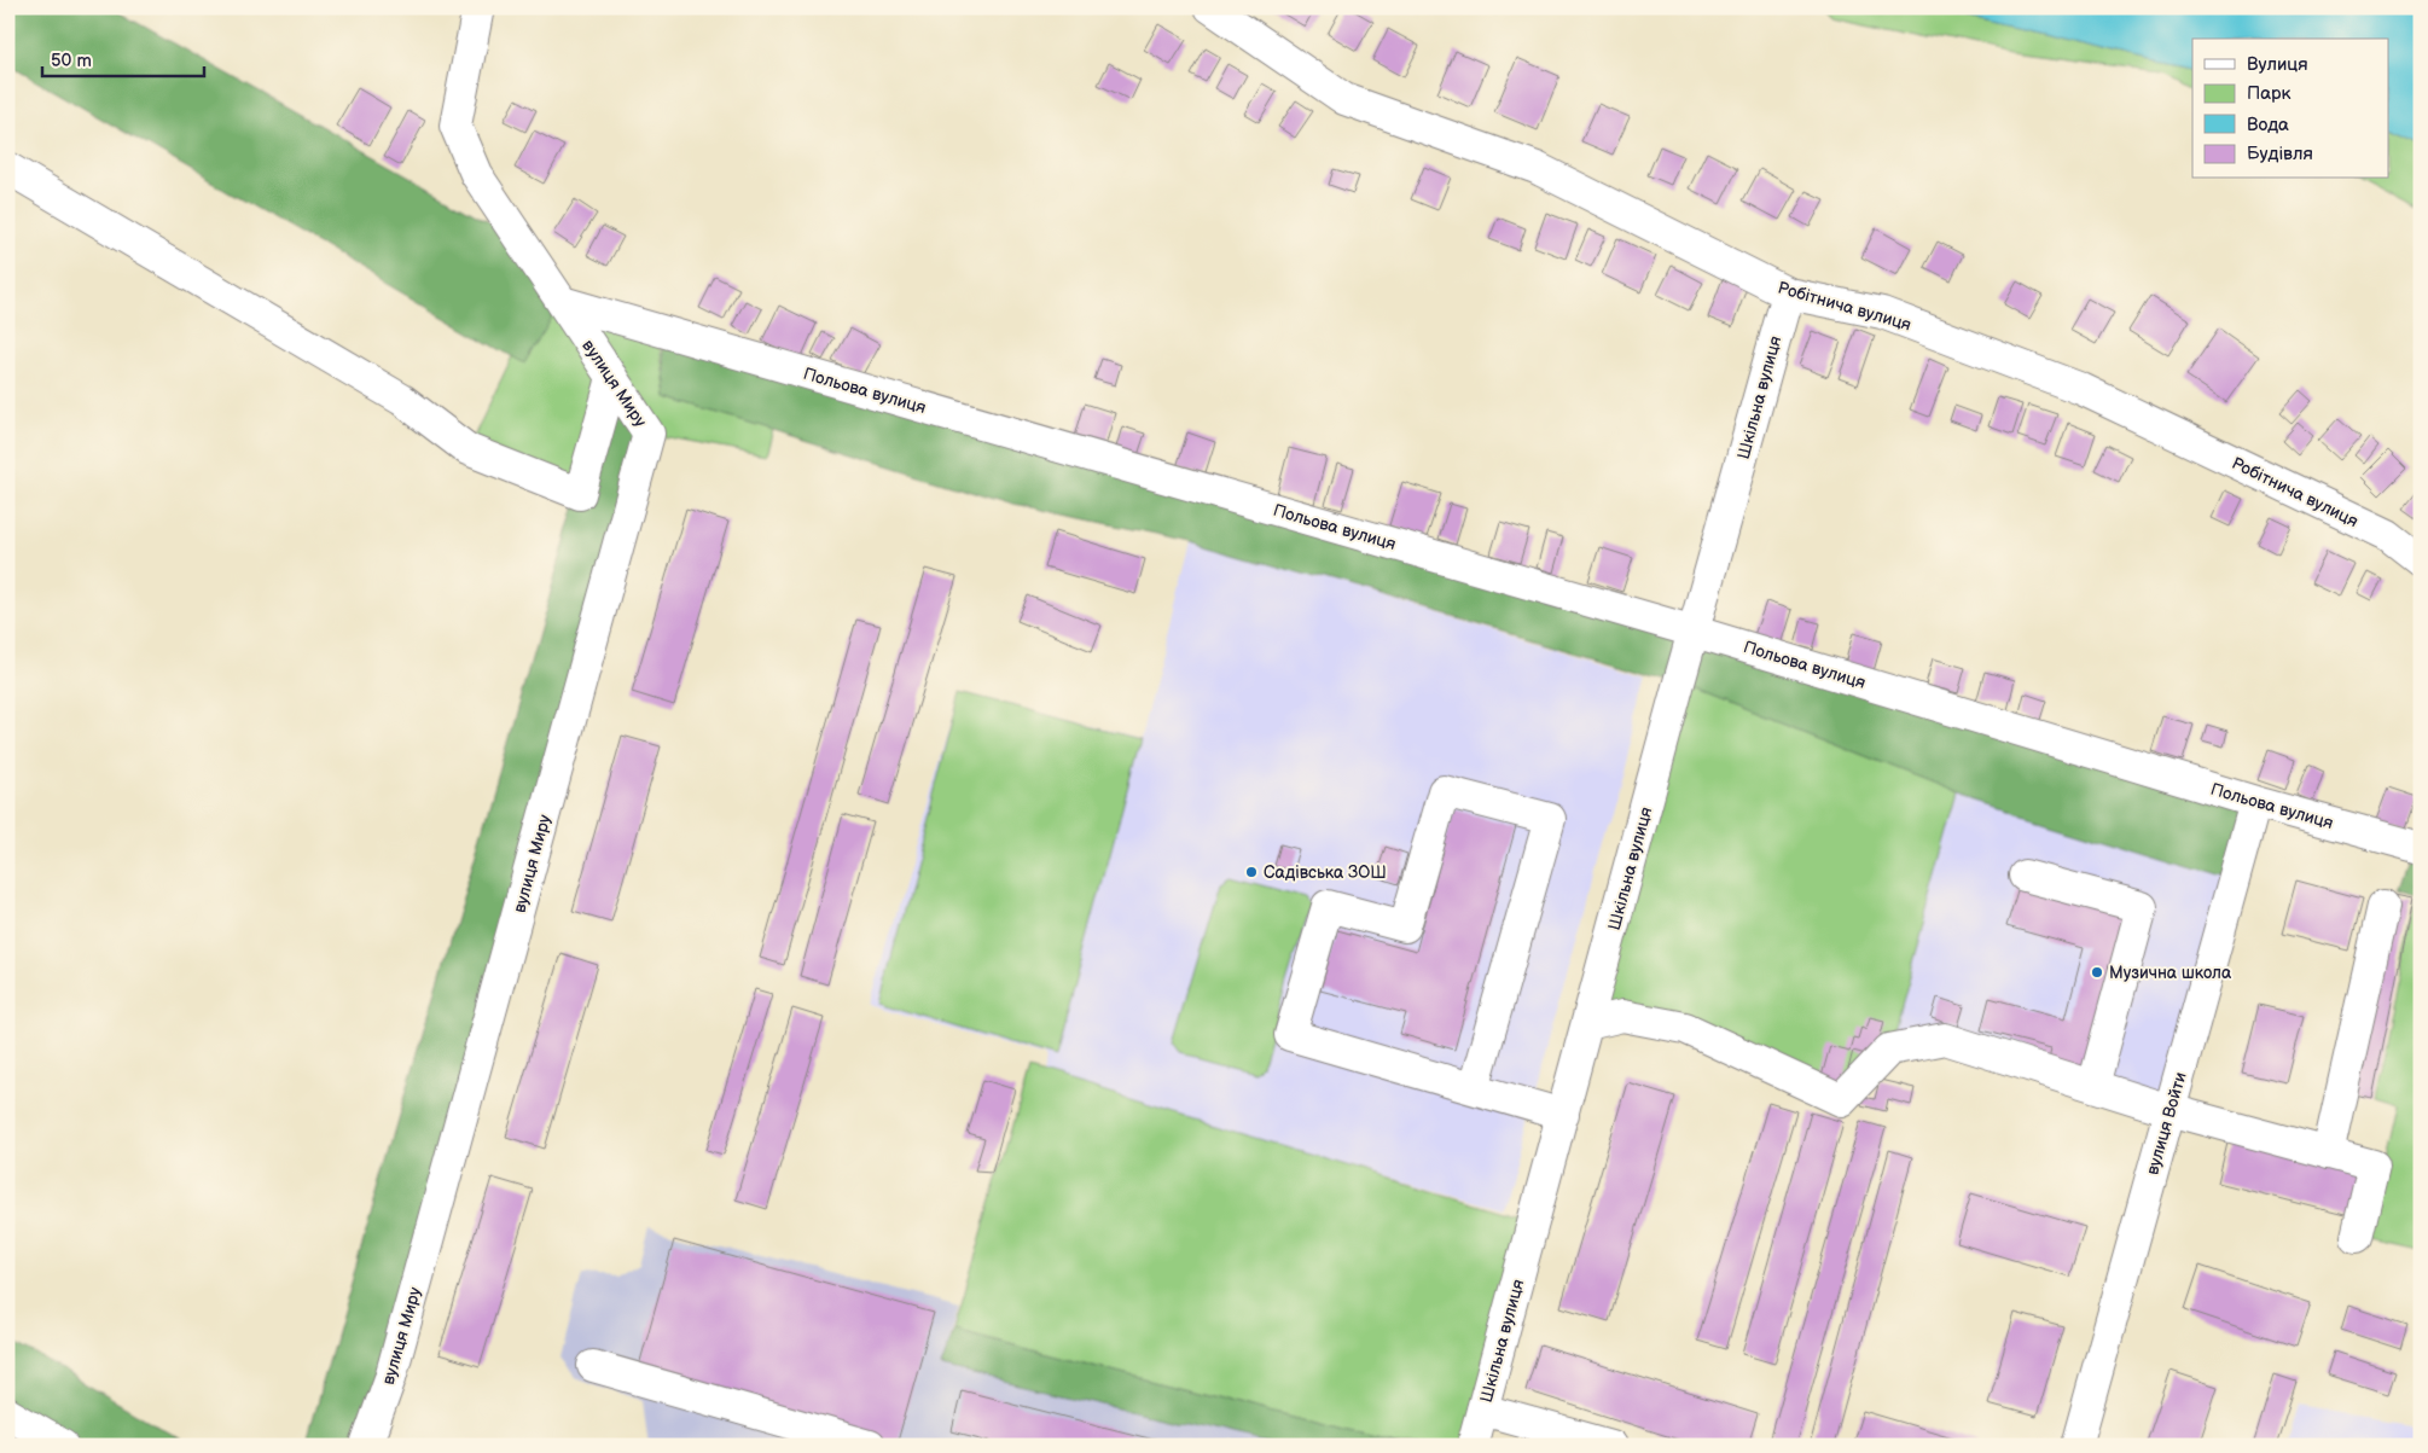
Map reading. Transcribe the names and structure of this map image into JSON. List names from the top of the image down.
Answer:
{
  "streets": {
    "street": [
      "Робітнича вулиця",
      "вулиця Миру",
      "Польова вулиця",
      "Шкільна вулиця",
      "вулиця Войти"
    ]
  },
  "crossings": [
    ["Робітнича вулиця", "Шкільна вулиця"],
    ["вулиця Миру", "Польова вулиця"],
    ["Польова вулиця", "Шкільна вулиця"],
    ["Польова вулиця", "вулиця Войти"]
  ],
  "places": ["Садівська ЗОШ", "Музична школа"],
  "legend": [
    "Вулиця",
    "Парк",
    "Вода",
    "Будівля"
  ],
  "scale_bar": "50 m"
}
